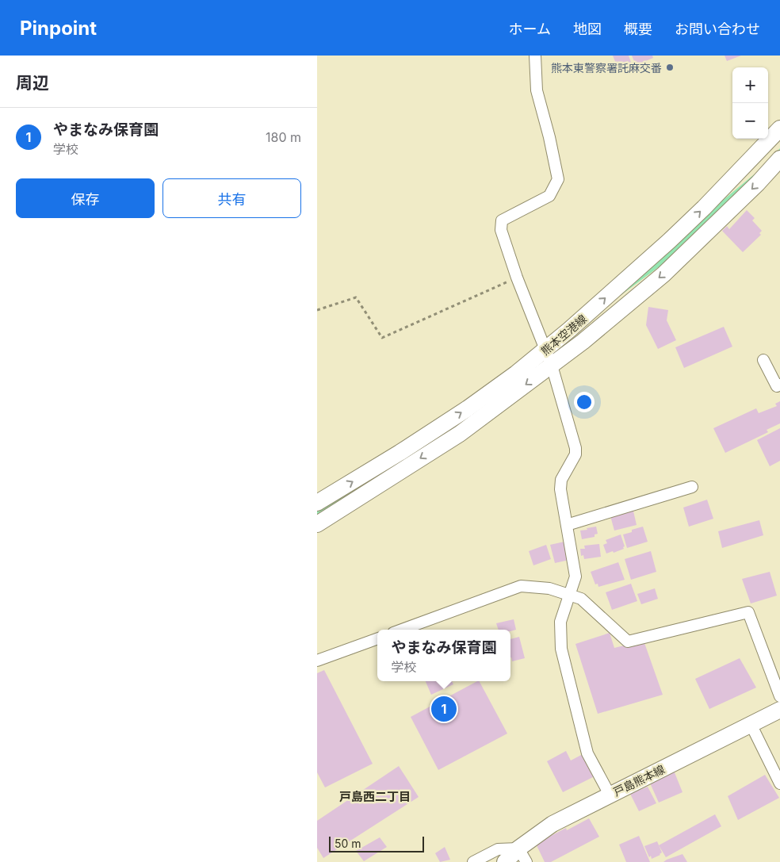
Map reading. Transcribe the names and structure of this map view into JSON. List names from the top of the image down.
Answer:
{
  "streets": {
    "main road": ["熊本空港線", "戸島熊本線"]
  },
  "districts": ["戸島西二丁目"],
  "places": ["熊本東警察署託麻交番"],
  "scale_bar": "50 m",
  "page": {
    "header": "Pinpoint",
    "nav": [
      "ホーム",
      "地図",
      "概要",
      "お問い合わせ"
    ],
    "heading": "周辺",
    "map_buttons": ["+", "−"],
    "list": [
      {
        "mark": "1",
        "name": "やまなみ保育園",
        "note": "学校",
        "value": "180 m"
      }
    ],
    "buttons": ["保存", "共有"],
    "popup": ["やまなみ保育園", "学校"],
    "pins": "1",
    "scale": "50 m"
  }
}
